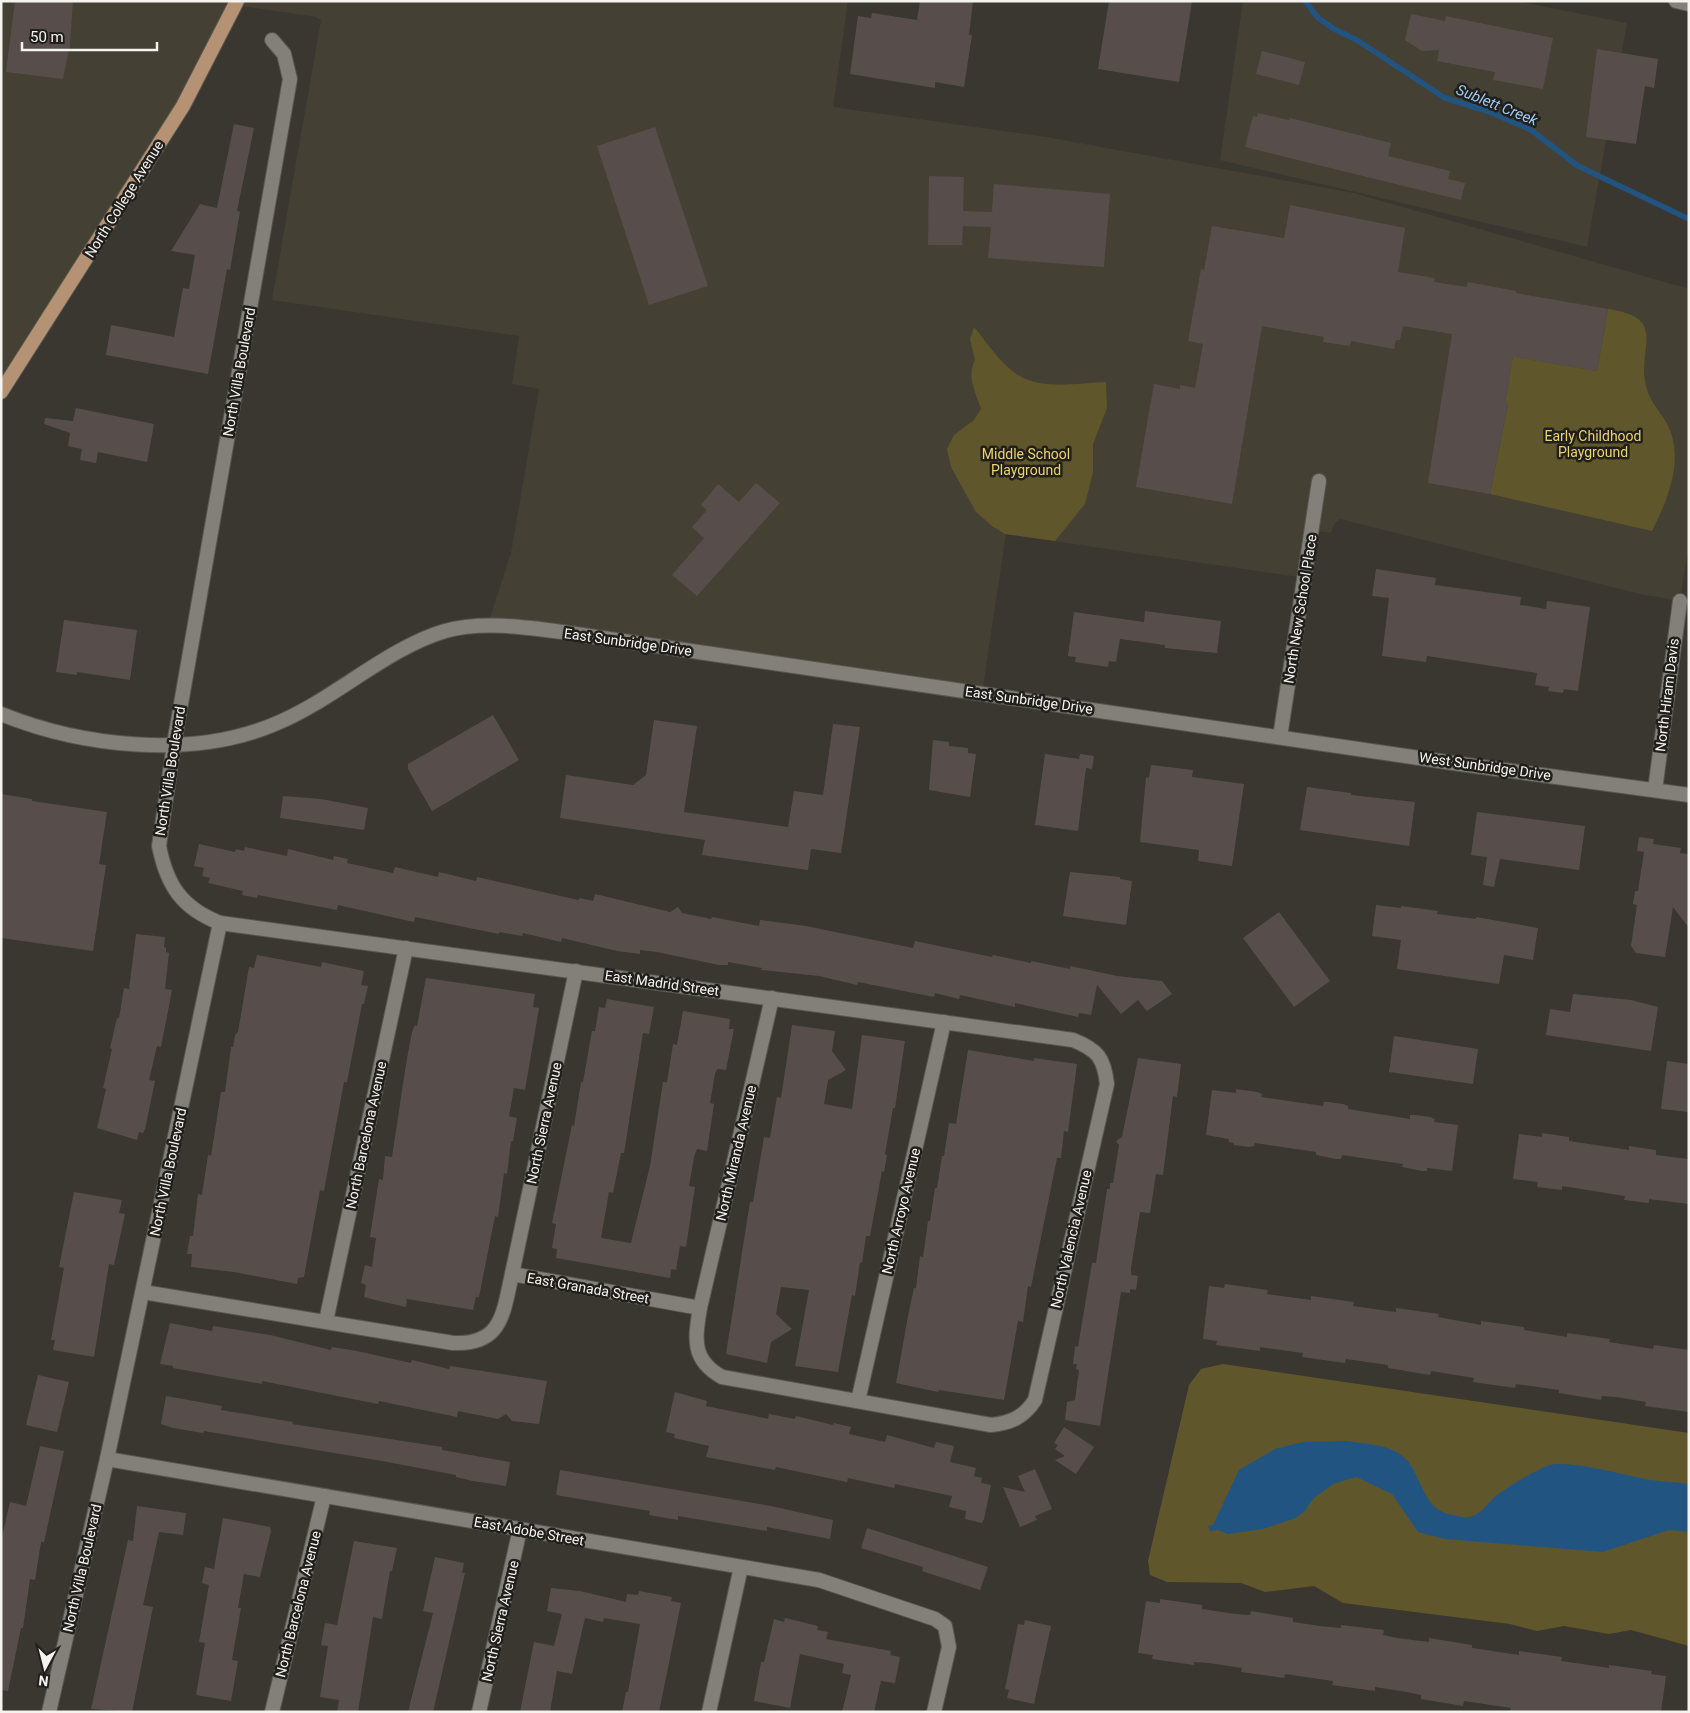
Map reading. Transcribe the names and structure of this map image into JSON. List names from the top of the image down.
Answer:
{
  "streets": {
    "main road": ["North College Avenue"],
    "street": [
      "North Villa Boulevard",
      "North New School Place",
      "East Sunbridge Drive",
      "North Hiram Davis",
      "West Sunbridge Drive",
      "East Madrid Street",
      "North Sierra Avenue",
      "North Barcelona Avenue",
      "North Miranda Avenue",
      "North Arroyo Avenue",
      "North Valencia Avenue",
      "East Granada Street",
      "East Adobe Street"
    ]
  },
  "crossings": [
    ["North Villa Boulevard", "East Sunbridge Drive"],
    ["North Villa Boulevard", "East Madrid Street"],
    ["North Villa Boulevard", "East Granada Street"],
    ["North Villa Boulevard", "East Adobe Street"],
    ["North New School Place", "East Sunbridge Drive"],
    ["North New School Place", "West Sunbridge Drive"],
    ["East Sunbridge Drive", "West Sunbridge Drive"],
    ["North Hiram Davis", "West Sunbridge Drive"],
    ["East Madrid Street", "North Sierra Avenue"],
    ["East Madrid Street", "North Barcelona Avenue"],
    ["East Madrid Street", "North Miranda Avenue"],
    ["East Madrid Street", "North Arroyo Avenue"],
    ["East Madrid Street", "North Valencia Avenue"],
    ["North Sierra Avenue", "East Granada Street"],
    ["North Sierra Avenue", "East Adobe Street"],
    ["North Barcelona Avenue", "East Granada Street"],
    ["North Barcelona Avenue", "East Adobe Street"],
    ["North Miranda Avenue", "East Granada Street"],
    ["North Arroyo Avenue", "North Valencia Avenue"]
  ],
  "water": ["Sublett Creek"],
  "parks": ["Early Childhood Playground", "Middle School Playground"],
  "scale_bar": "50 m",
  "north": "bottom"
}
